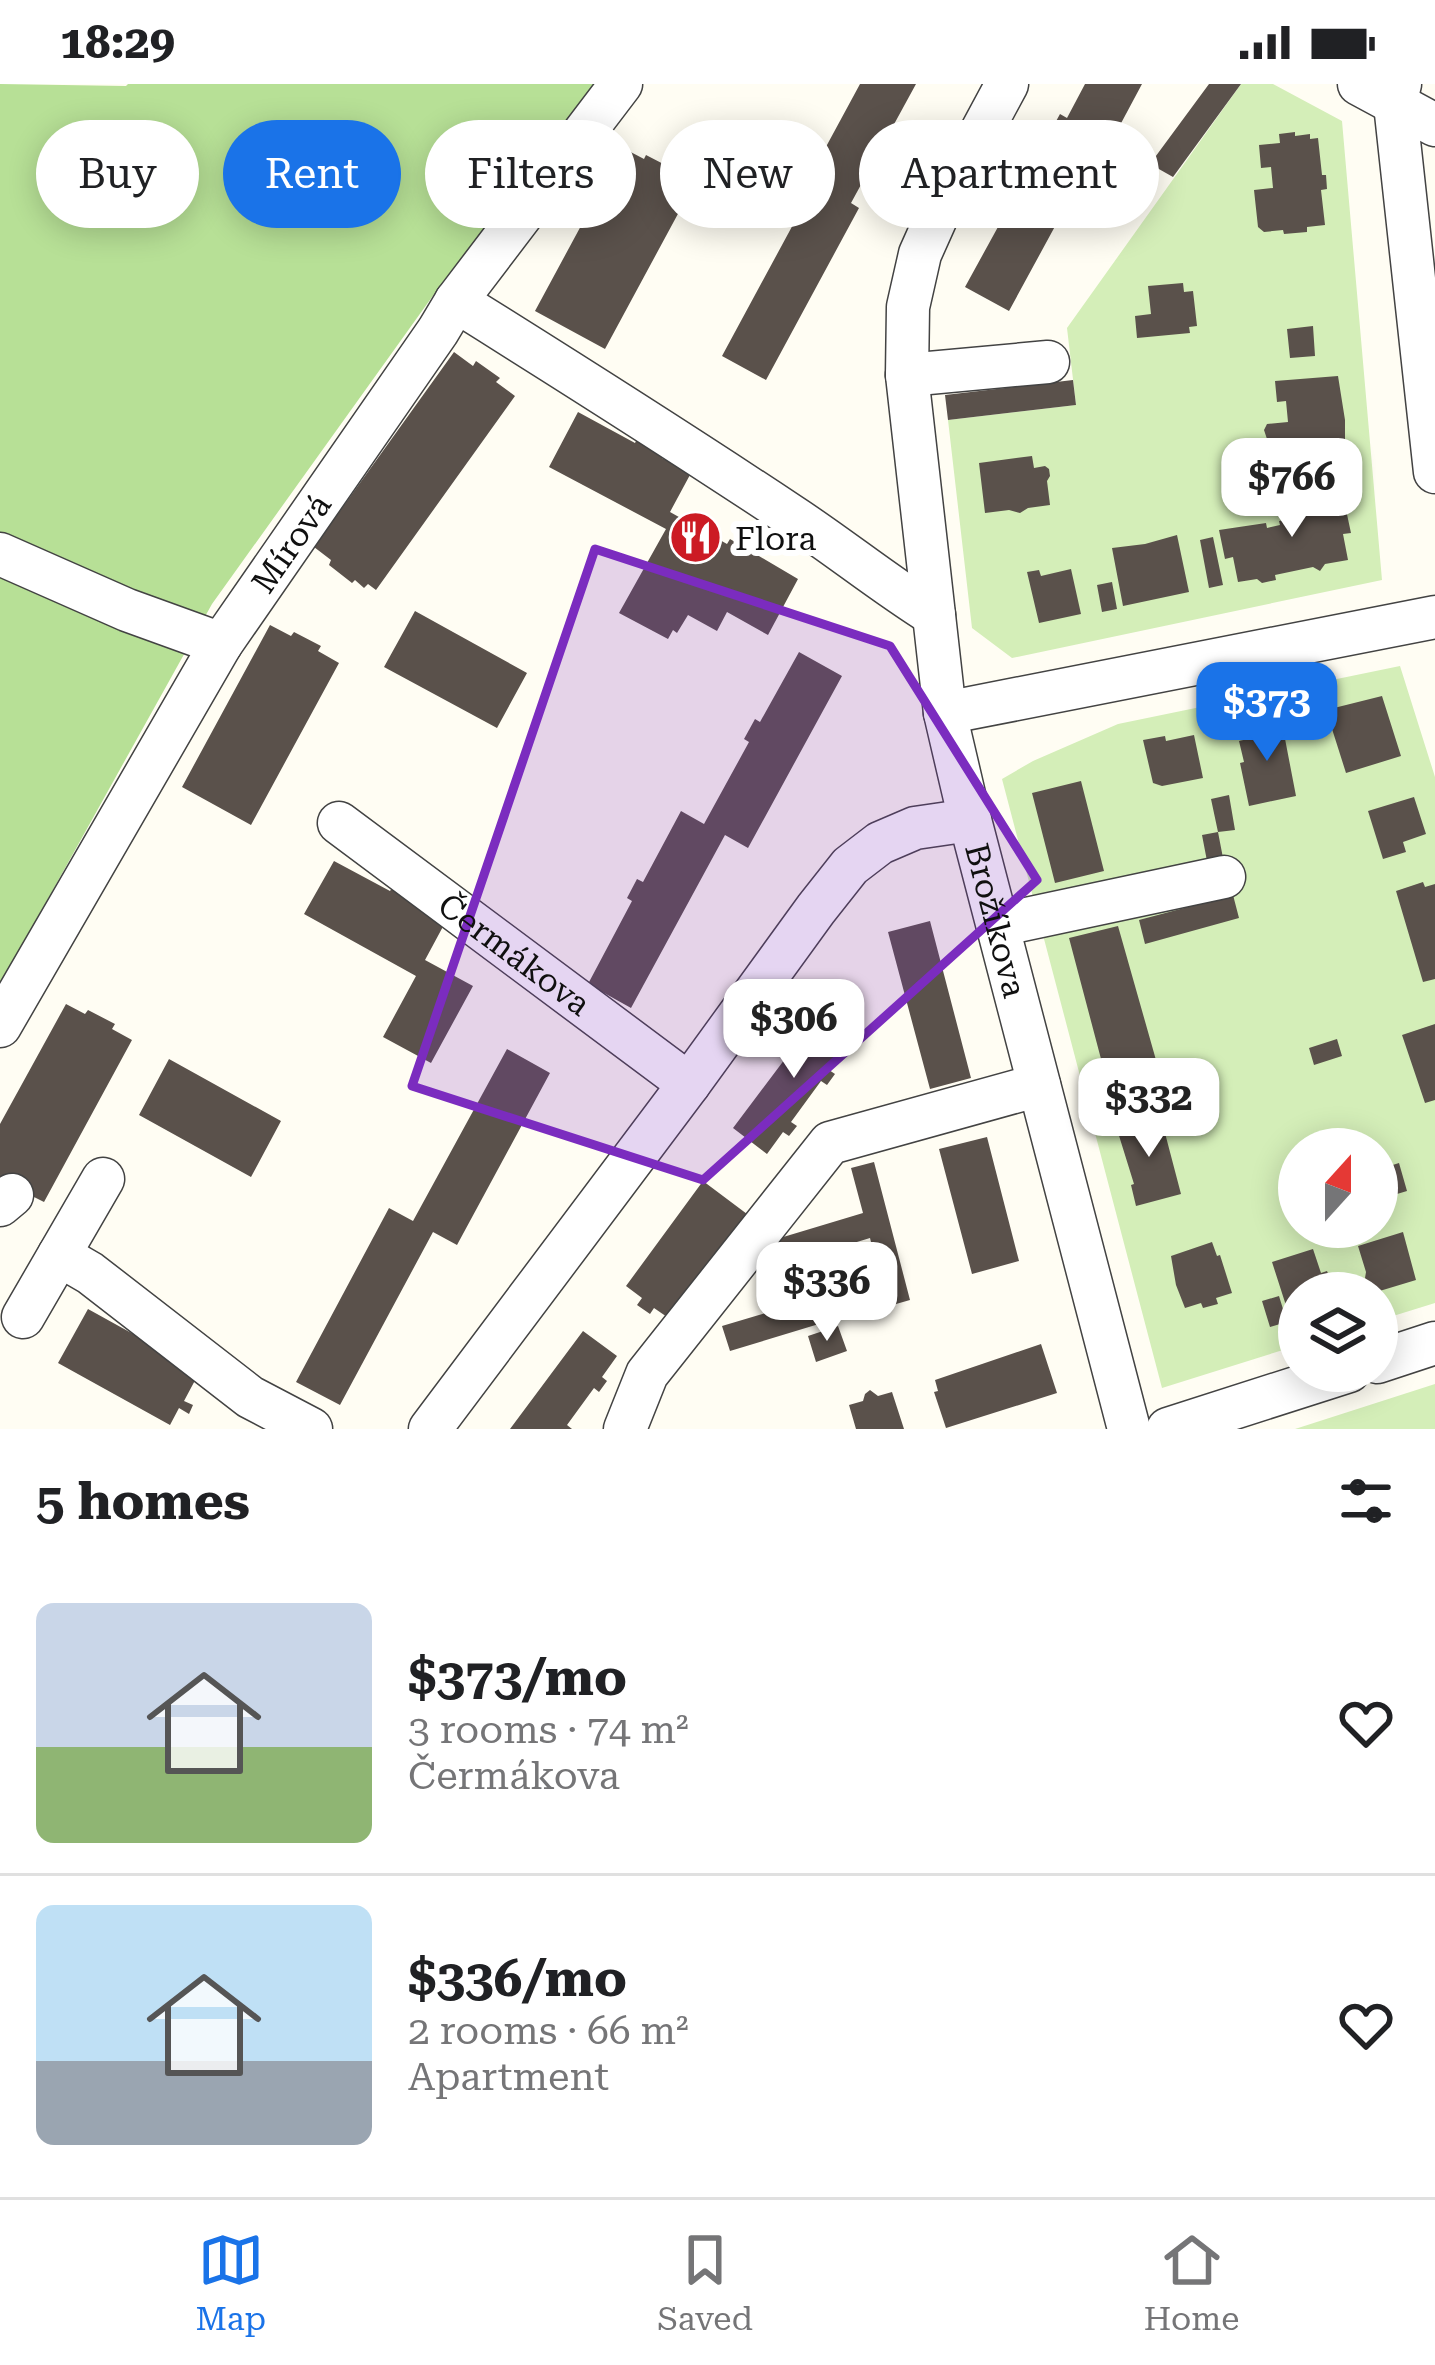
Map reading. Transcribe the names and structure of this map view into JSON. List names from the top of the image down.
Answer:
{
  "streets": {
    "street": ["Mírová", "Brožíkova", "Čermákova"]
  },
  "places": {
    "restaurant": ["Flora"]
  },
  "north": "top",
  "page": {
    "status": "18:29",
    "chip": [
      "Buy",
      "Rent",
      "Filters",
      "New",
      "Apartment"
    ],
    "price": [
      "$766",
      "$373",
      "$306",
      "$332",
      "$336"
    ],
    "heading": "5 homes",
    "list": [
      {
        "name": "$373/mo",
        "note": "3 rooms · 74 m² · Čermákova"
      },
      {
        "name": "$336/mo",
        "note": "2 rooms · 66 m² · Apartment"
      }
    ],
    "tabs": ["Map", "Saved", "Home"]
  }
}
